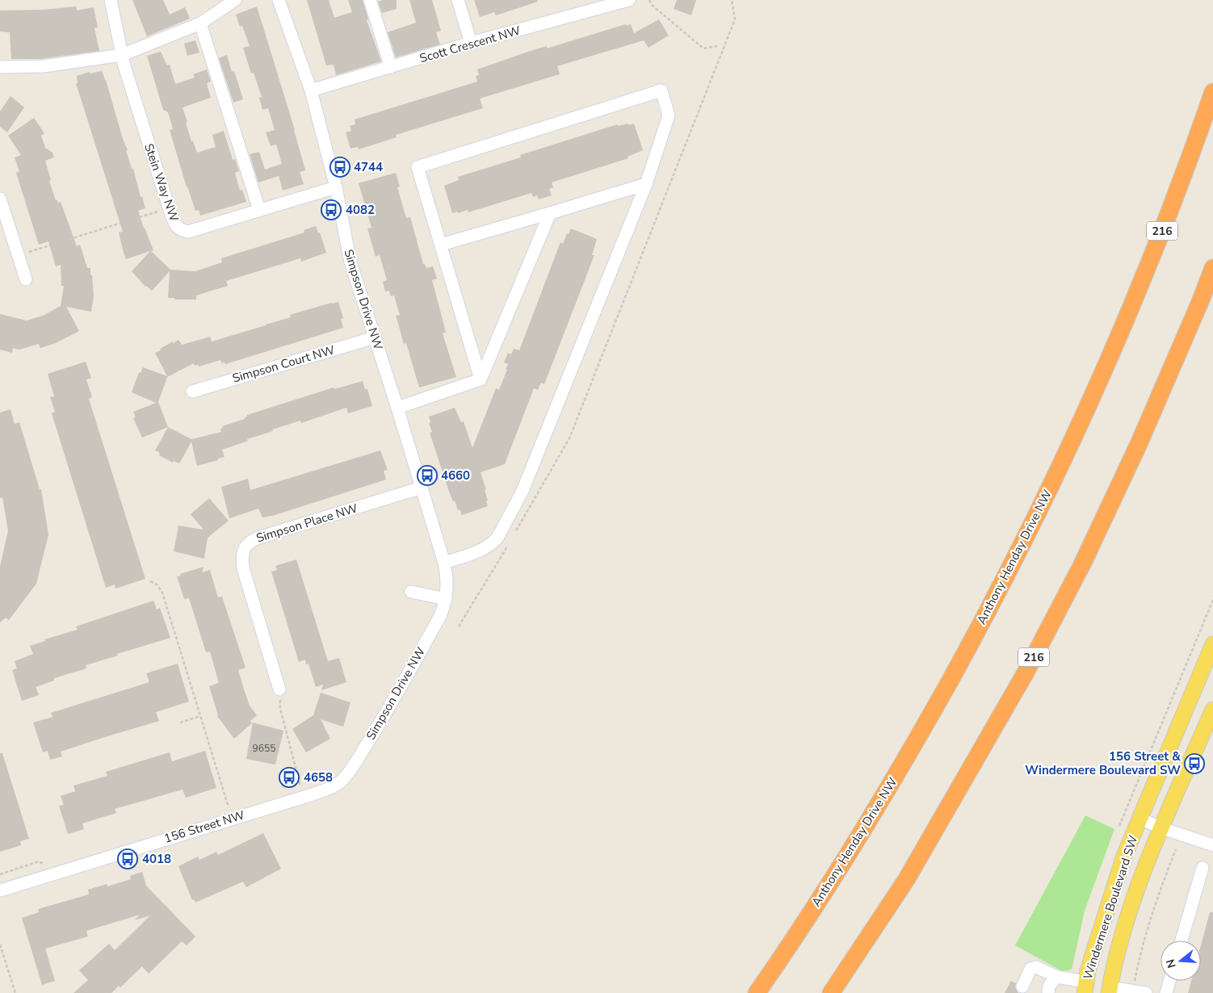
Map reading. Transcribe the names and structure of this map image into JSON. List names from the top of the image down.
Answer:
{
  "streets": {
    "highway": ["216", "Anthony Henday Drive NW"],
    "main road": ["Windermere Boulevard SW"],
    "street": [
      "Scott Crescent NW",
      "Stein Way NW",
      "Simpson Drive NW",
      "Simpson Court NW",
      "Simpson Place NW",
      "156 Street NW"
    ]
  },
  "crossings": [
    ["Scott Crescent NW", "Simpson Drive NW"],
    ["Stein Way NW", "Simpson Drive NW"],
    ["Simpson Drive NW", "Simpson Court NW"],
    ["Simpson Drive NW", "Simpson Place NW"],
    ["Simpson Drive NW", "156 Street NW"]
  ],
  "places": {
    "bus stop": [
      "4744",
      "4082",
      "4660",
      "156 Street & Windermere Boulevard SW",
      "4658",
      "4018"
    ]
  },
  "house_numbers": ["9655"],
  "north": "left"
}
